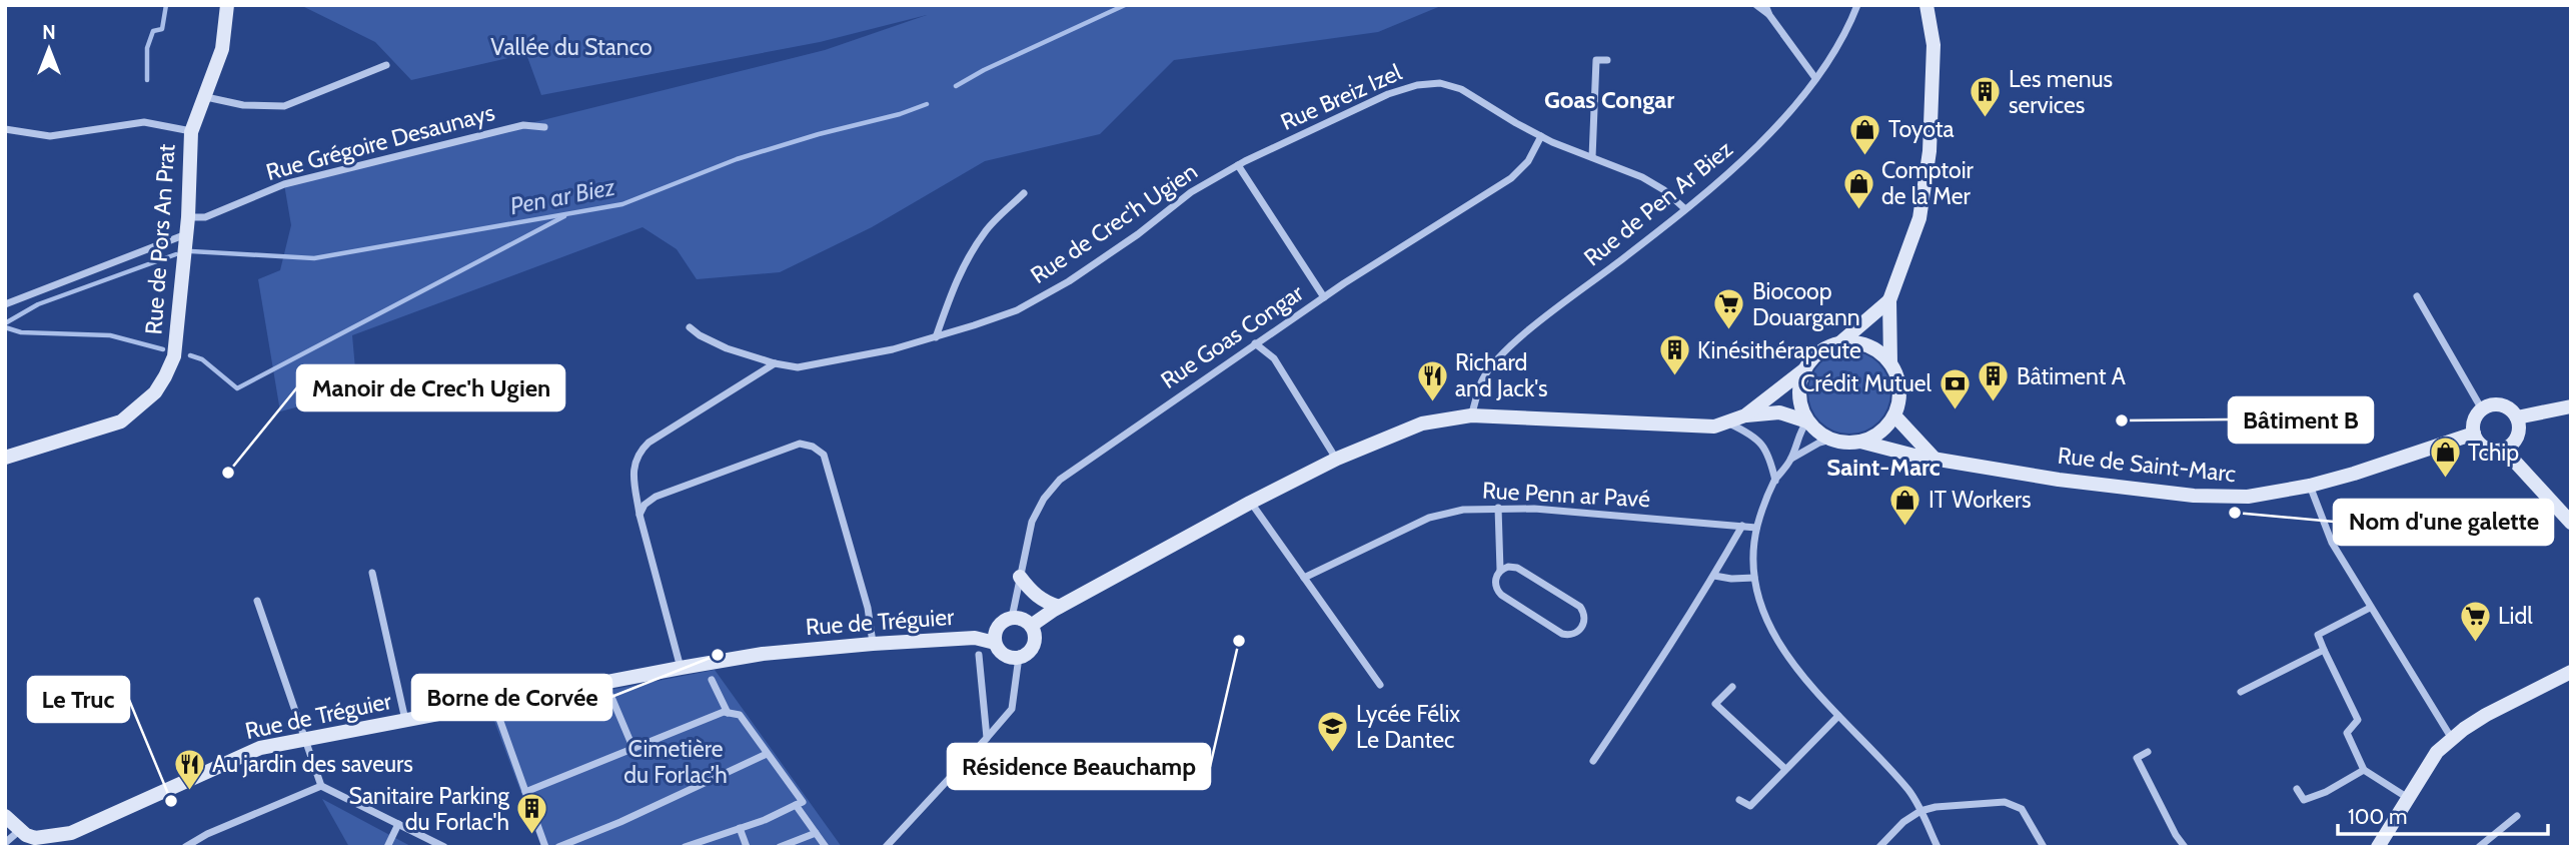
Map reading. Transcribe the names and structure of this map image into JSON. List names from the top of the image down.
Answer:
{
  "streets": {
    "main road": ["Rue de Pors An Prat", "Rue de Saint-Marc", "Rue de Tréguier"],
    "street": [
      "Rue Breiz Izel",
      "Rue Grégoire Desaunays",
      "Rue de Pen Ar Biez",
      "Rue de Crec'h Ugien",
      "Rue Goas Congar",
      "Rue Penn ar Pavé"
    ]
  },
  "crossings": [
    ["Rue Breiz Izel", "Rue de Pen Ar Biez"],
    ["Rue Breiz Izel", "Rue de Crec'h Ugien"],
    ["Rue Breiz Izel", "Rue Goas Congar"],
    ["Rue Grégoire Desaunays", "Rue de Pors An Prat"],
    ["Rue Goas Congar", "Rue de Tréguier"]
  ],
  "districts": ["Goas Congar", "Saint-Marc"],
  "water": ["Pen ar Biez"],
  "parks": ["Vallée du Stanco", "Cimetière du Forlac’h"],
  "places": {
    "building": [
      "Les menus services",
      "Kinésithérapeute",
      "Bâtiment A",
      "Sanitaire Parking du Forlac'h"
    ],
    "shop": [
      "Toyota",
      "Comptoir de la Mer",
      "Tchip",
      "IT Workers"
    ],
    "supermarket": ["Biocoop Douargann", "Lidl"],
    "restaurant": ["Richard and Jack's", "Au jardin des saveurs"],
    "bank": ["Crédit Mutuel"],
    "other": [
      "Bâtiment B",
      "Manoir de Crec'h Ugien",
      "Nom d'une galette",
      "Résidence Beauchamp",
      "Borne de Corvée",
      "Le Truc"
    ],
    "school or university": ["Lycée Félix Le Dantec"]
  },
  "scale_bar": "100 m",
  "north": "top"
}
